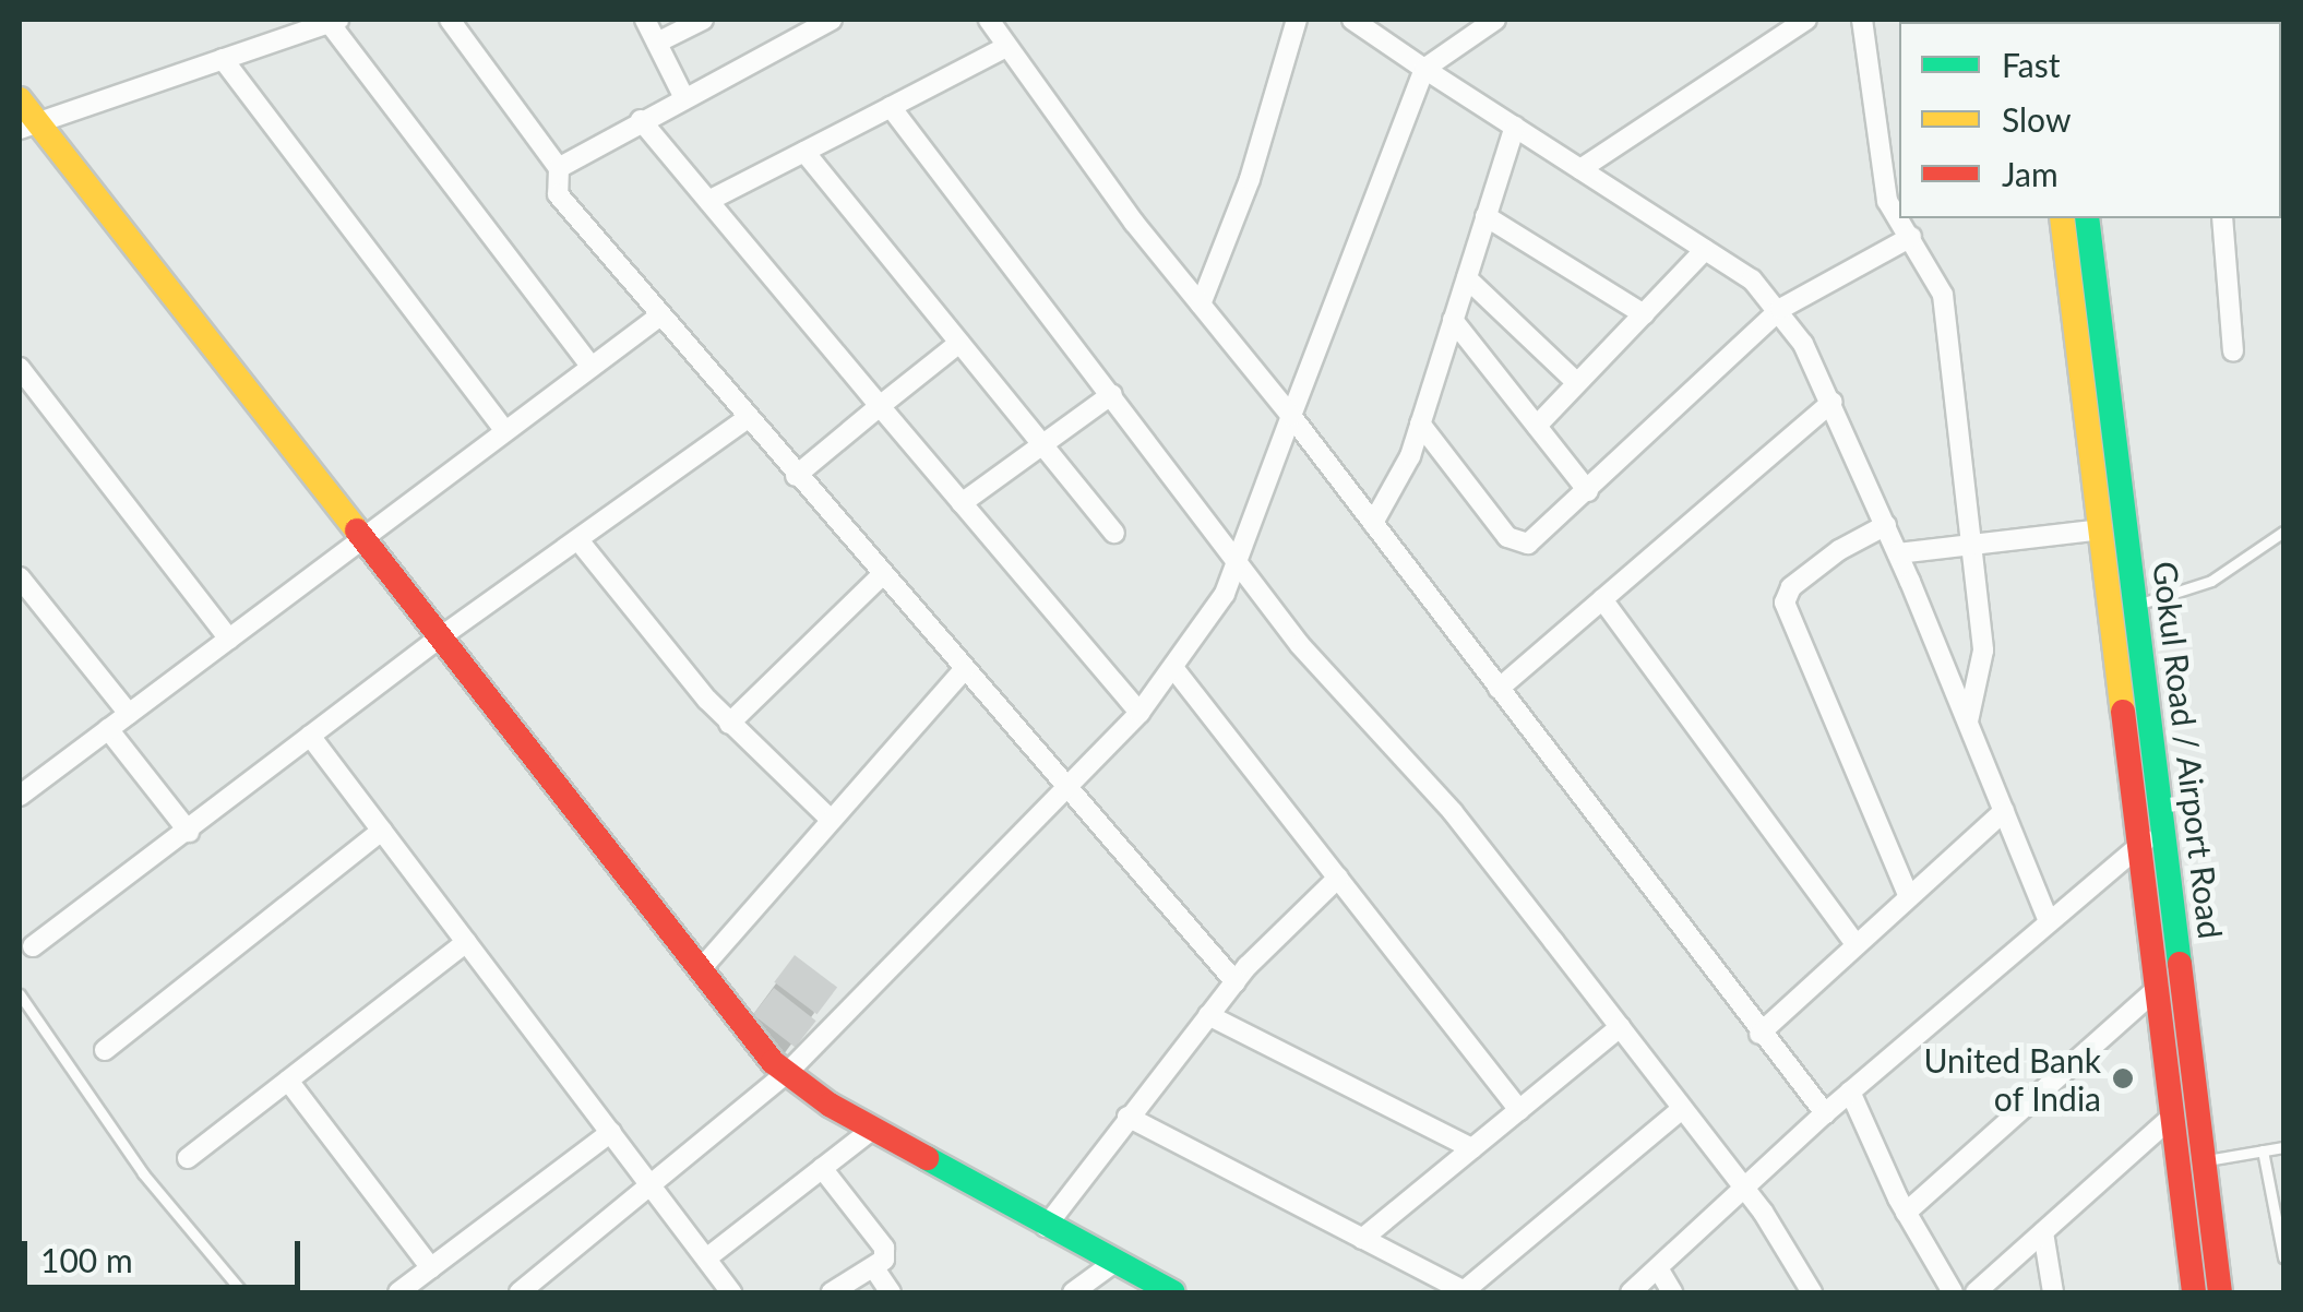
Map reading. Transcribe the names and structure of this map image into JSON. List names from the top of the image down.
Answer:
{
  "streets": {
    "main road": ["Gokul Road / Airport Road"]
  },
  "places": ["United Bank of India"],
  "legend": ["Fast", "Slow", "Jam"],
  "scale_bar": "100 m"
}
